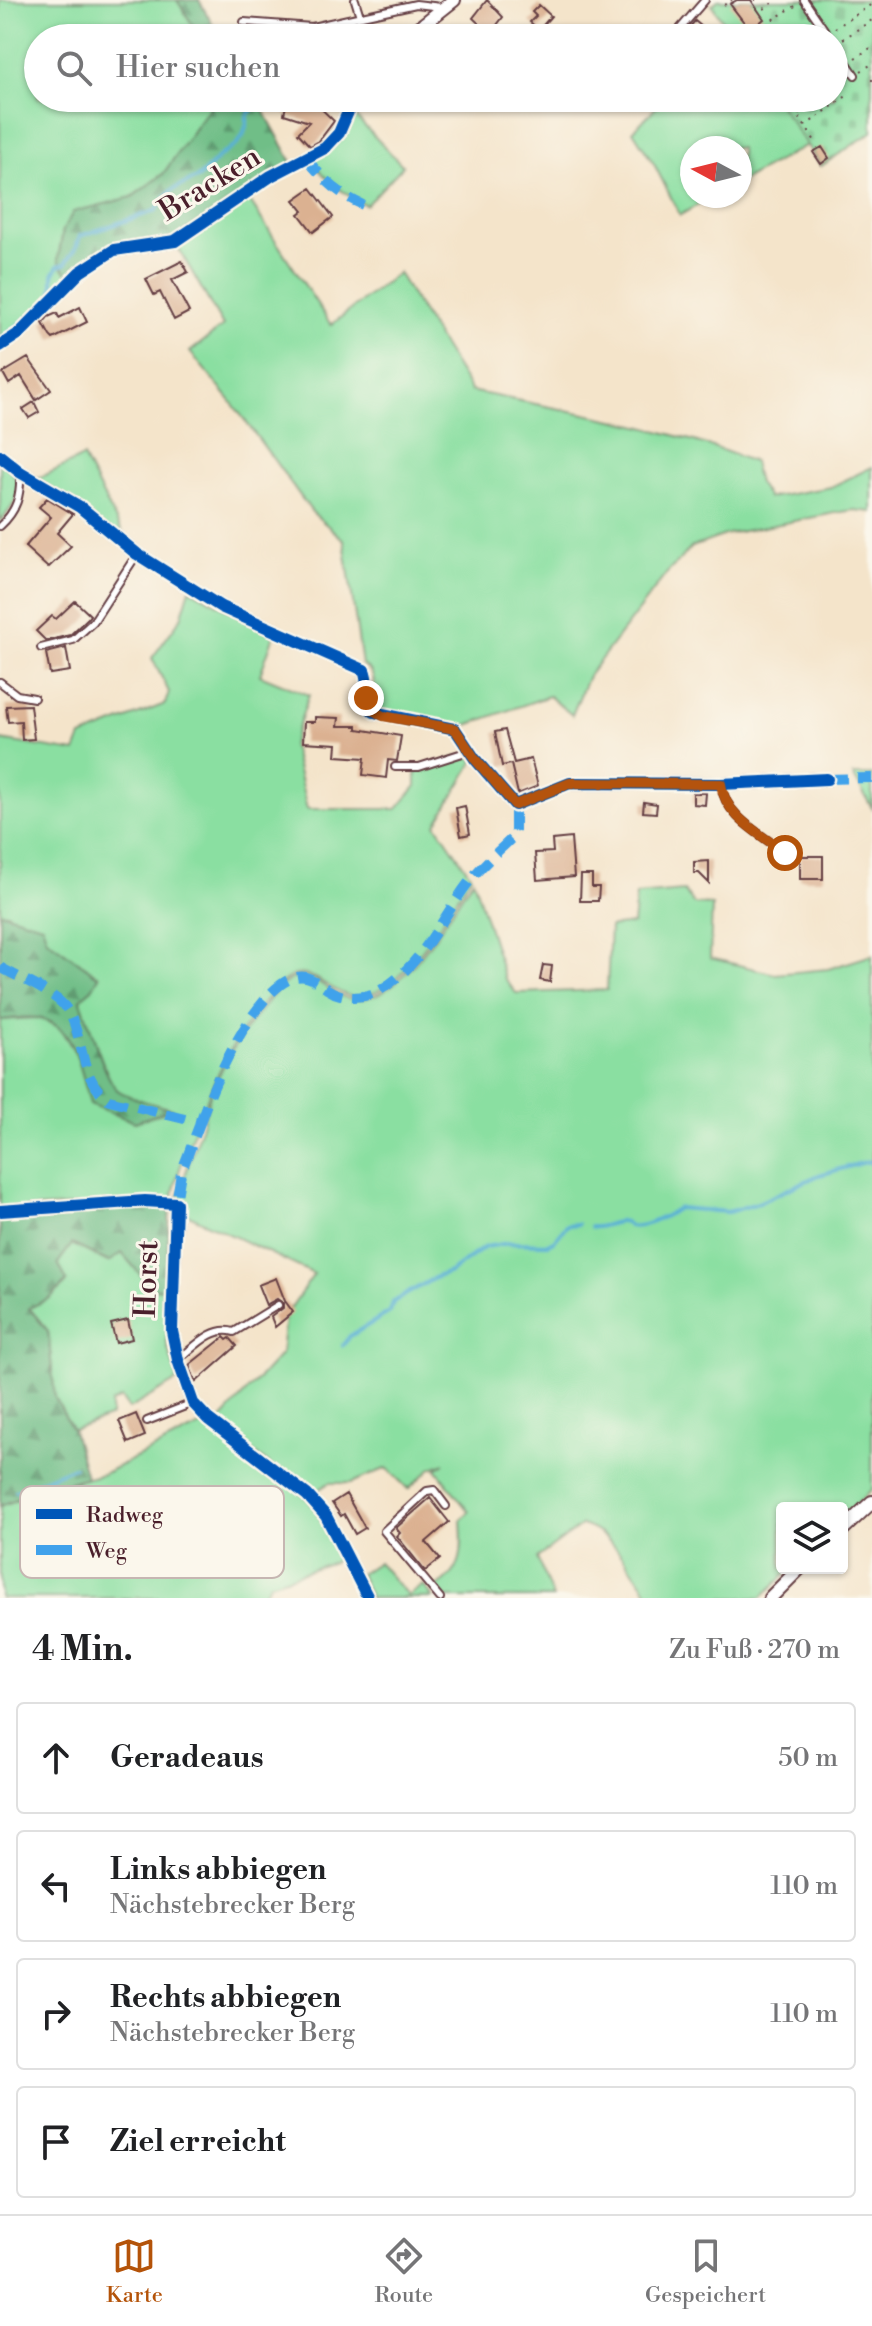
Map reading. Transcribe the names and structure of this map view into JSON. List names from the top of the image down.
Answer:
{
  "streets": {
    "street": ["Bracken", "Horst"]
  },
  "legend": ["Radweg", "Weg"],
  "north": "left",
  "page": {
    "search": "Hier suchen",
    "heading": ["4 Min.", "Zu Fuß · 270 m"],
    "list": [
      ["Geradeaus", "50 m"],
      ["Links abbiegen", "Nächstebrecker Berg", "110 m"],
      ["Rechts abbiegen", "Nächstebrecker Berg", "110 m"],
      "Ziel erreicht"
    ],
    "nav": ["Karte", "Route", "Gespeichert"]
  }
}
